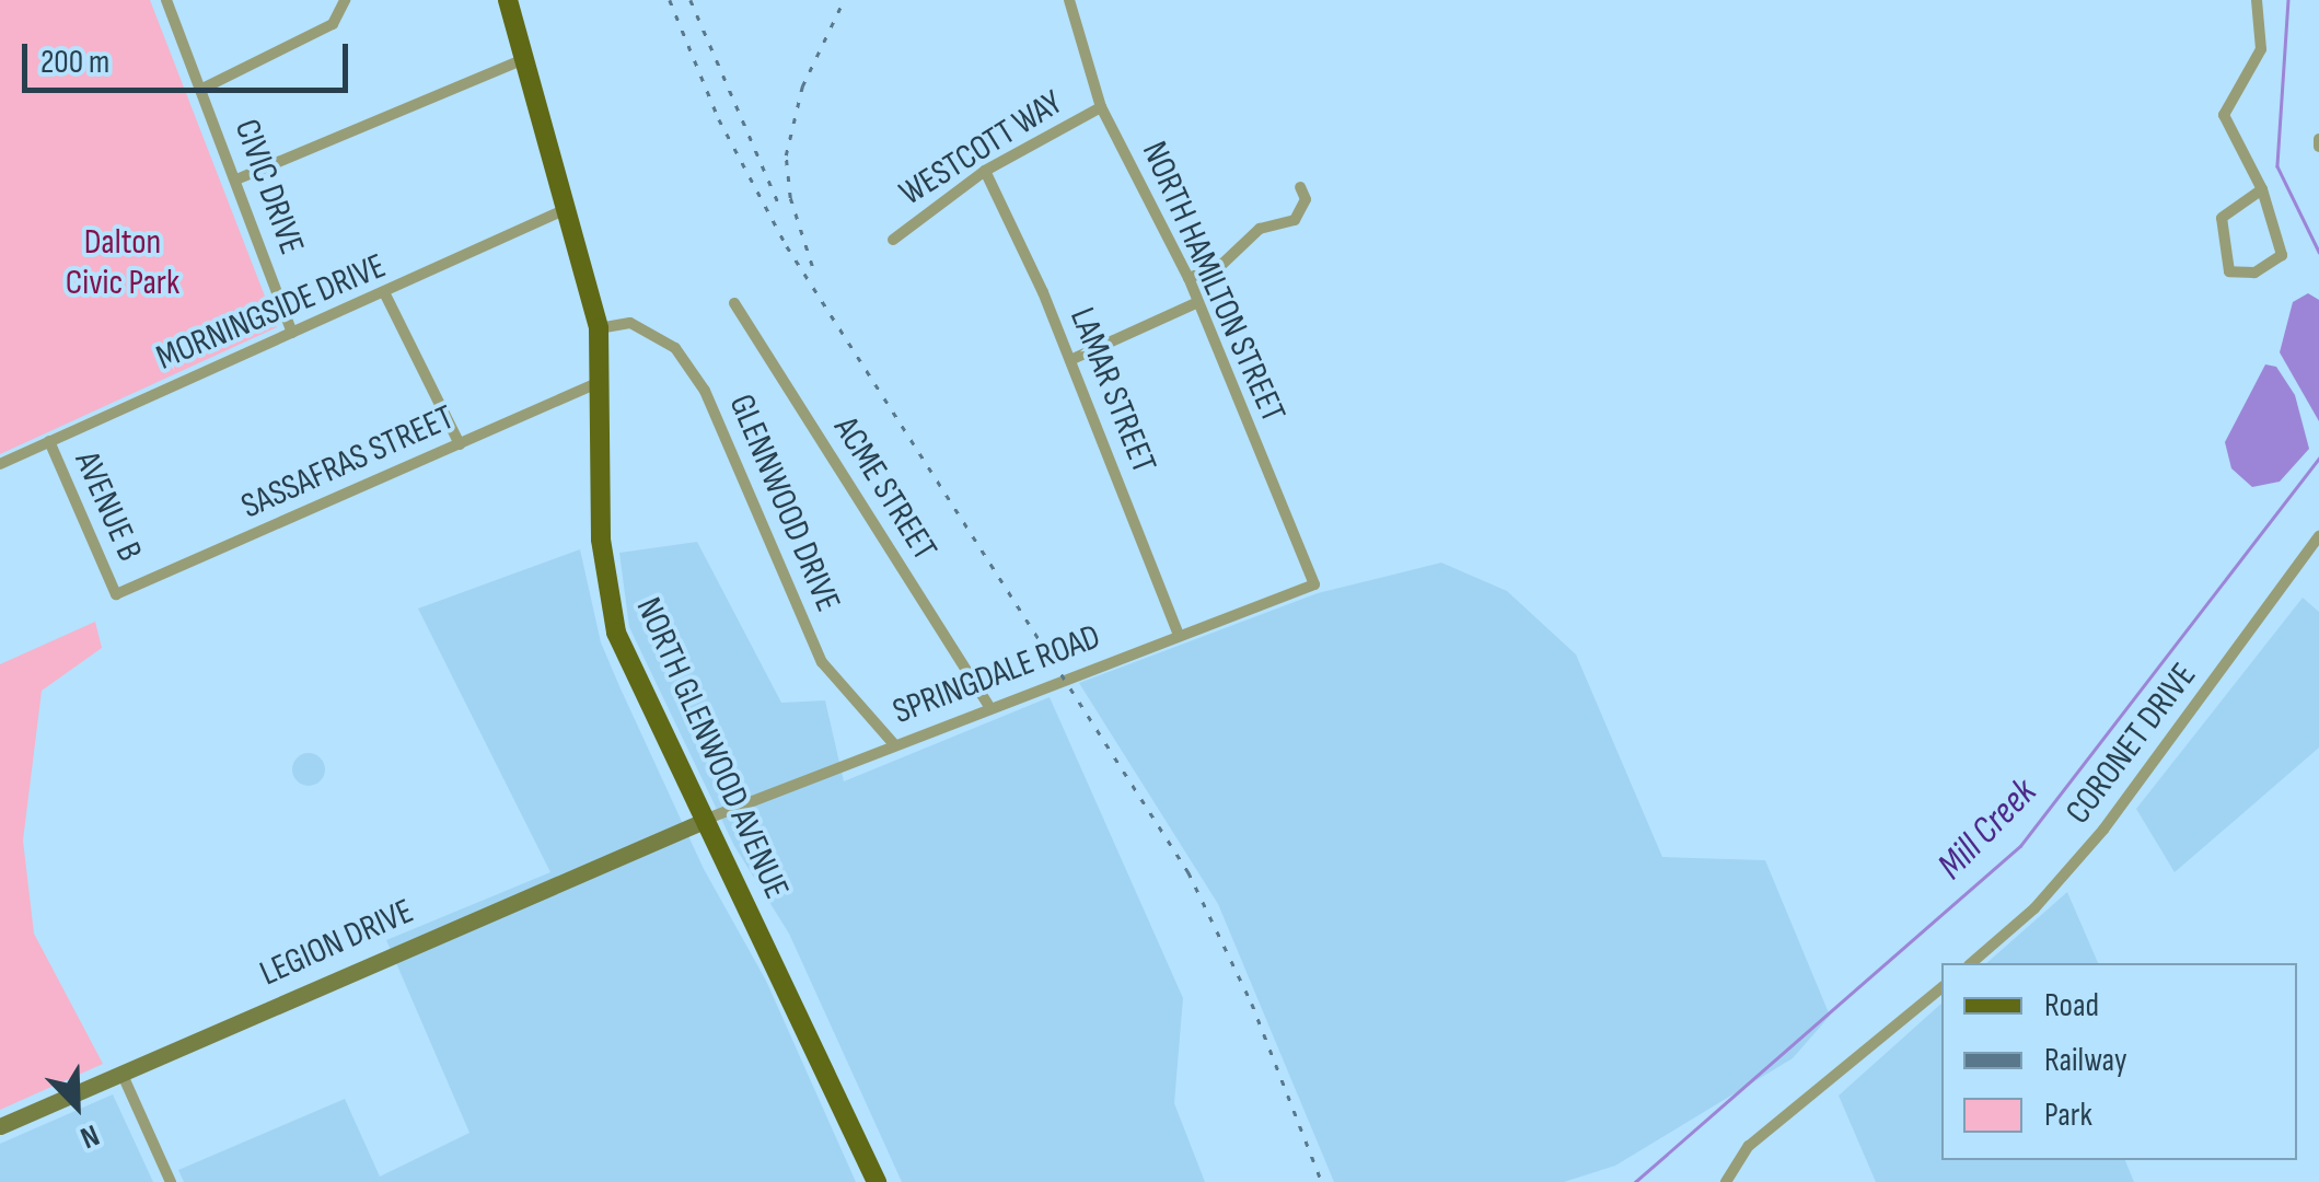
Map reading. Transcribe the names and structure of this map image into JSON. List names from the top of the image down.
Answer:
{
  "streets": {
    "main road": ["NORTH GLENWOOD AVENUE"],
    "street": [
      "WESTCOTT WAY",
      "CIVIC DRIVE",
      "NORTH HAMILTON STREET",
      "MORNINGSIDE DRIVE",
      "LAMAR STREET",
      "SASSAFRAS STREET",
      "ACME STREET",
      "GLENNWOOD DRIVE",
      "AVENUE B",
      "SPRINGDALE ROAD",
      "CORONET DRIVE",
      "LEGION DRIVE"
    ]
  },
  "crossings": [
    ["WESTCOTT WAY", "NORTH HAMILTON STREET"],
    ["WESTCOTT WAY", "LAMAR STREET"],
    ["CIVIC DRIVE", "MORNINGSIDE DRIVE"],
    ["NORTH HAMILTON STREET", "SPRINGDALE ROAD"],
    ["MORNINGSIDE DRIVE", "AVENUE B"],
    ["MORNINGSIDE DRIVE", "NORTH GLENWOOD AVENUE"],
    ["LAMAR STREET", "SPRINGDALE ROAD"],
    ["SASSAFRAS STREET", "AVENUE B"],
    ["SASSAFRAS STREET", "NORTH GLENWOOD AVENUE"],
    ["ACME STREET", "SPRINGDALE ROAD"],
    ["GLENNWOOD DRIVE", "SPRINGDALE ROAD"],
    ["GLENNWOOD DRIVE", "NORTH GLENWOOD AVENUE"],
    ["SPRINGDALE ROAD", "NORTH GLENWOOD AVENUE"],
    ["SPRINGDALE ROAD", "LEGION DRIVE"],
    ["NORTH GLENWOOD AVENUE", "LEGION DRIVE"]
  ],
  "water": ["Mill Creek"],
  "parks": ["Dalton Civic Park"],
  "legend": ["Road", "Railway", "Park"],
  "scale_bar": "200 m",
  "north": "bottom right"
}
